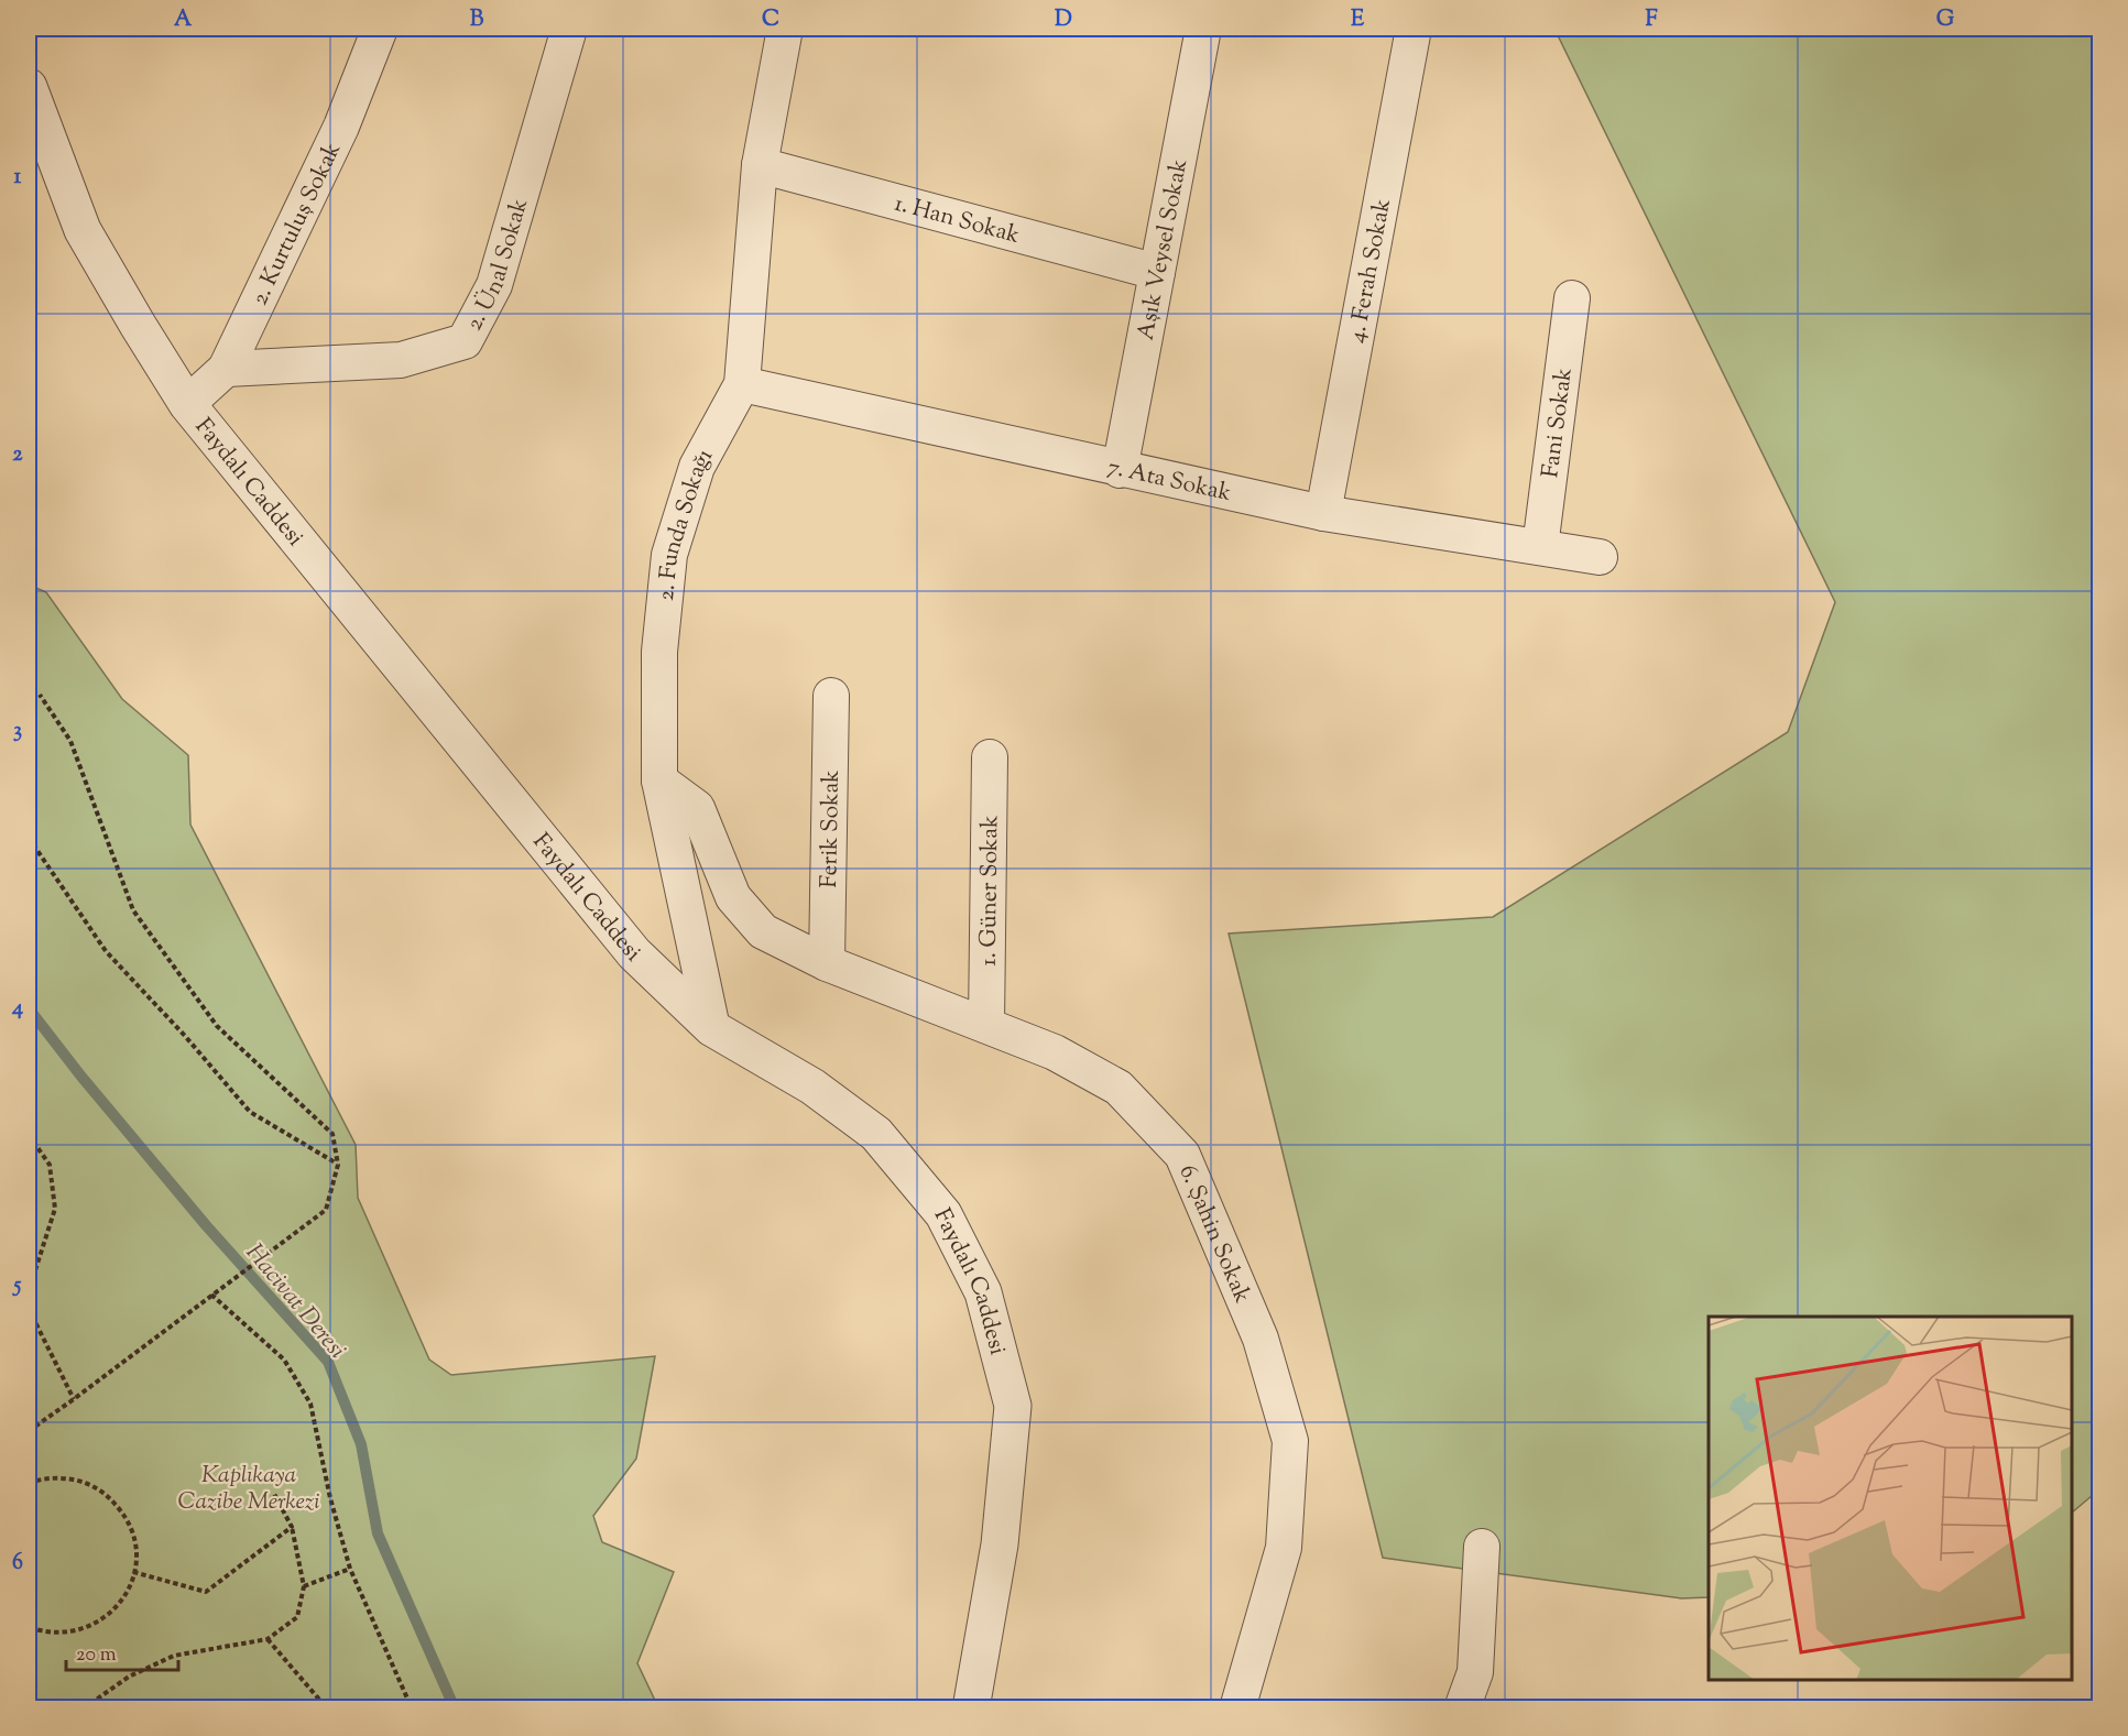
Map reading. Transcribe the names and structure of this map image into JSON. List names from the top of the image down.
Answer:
{
  "streets": {
    "street": [
      "1. Han Sokak",
      "2. Kurtuluş Sokak",
      "Aşık Veysel Sokak",
      "2. Ünal Sokak",
      "4. Ferah Sokak",
      "Fani Sokak",
      "7. Ata Sokak",
      "Faydalı Caddesi",
      "2. Funda Sokağı",
      "Ferik Sokak",
      "1. Güner Sokak",
      "6. Şahin Sokak"
    ]
  },
  "crossings": [
    ["1. Han Sokak", "Aşık Veysel Sokak"],
    ["1. Han Sokak", "2. Funda Sokağı"],
    ["2. Kurtuluş Sokak", "2. Ünal Sokak"],
    ["2. Kurtuluş Sokak", "Faydalı Caddesi"],
    ["Aşık Veysel Sokak", "7. Ata Sokak"],
    ["4. Ferah Sokak", "7. Ata Sokak"],
    ["Fani Sokak", "7. Ata Sokak"],
    ["7. Ata Sokak", "2. Funda Sokağı"],
    ["Faydalı Caddesi", "2. Funda Sokağı"],
    ["2. Funda Sokağı", "6. Şahin Sokak"],
    ["Ferik Sokak", "6. Şahin Sokak"],
    ["1. Güner Sokak", "6. Şahin Sokak"]
  ],
  "water": ["Hacivat Deresi"],
  "parks": ["Kaplıkaya Cazibe Merkezi"],
  "scale_bar": "20 m",
  "grid": {
    "columns": [
      "A",
      "B",
      "C",
      "D",
      "E",
      "F",
      "G"
    ],
    "rows": [
      "1",
      "2",
      "3",
      "4",
      "5",
      "6"
    ]
  }
}
